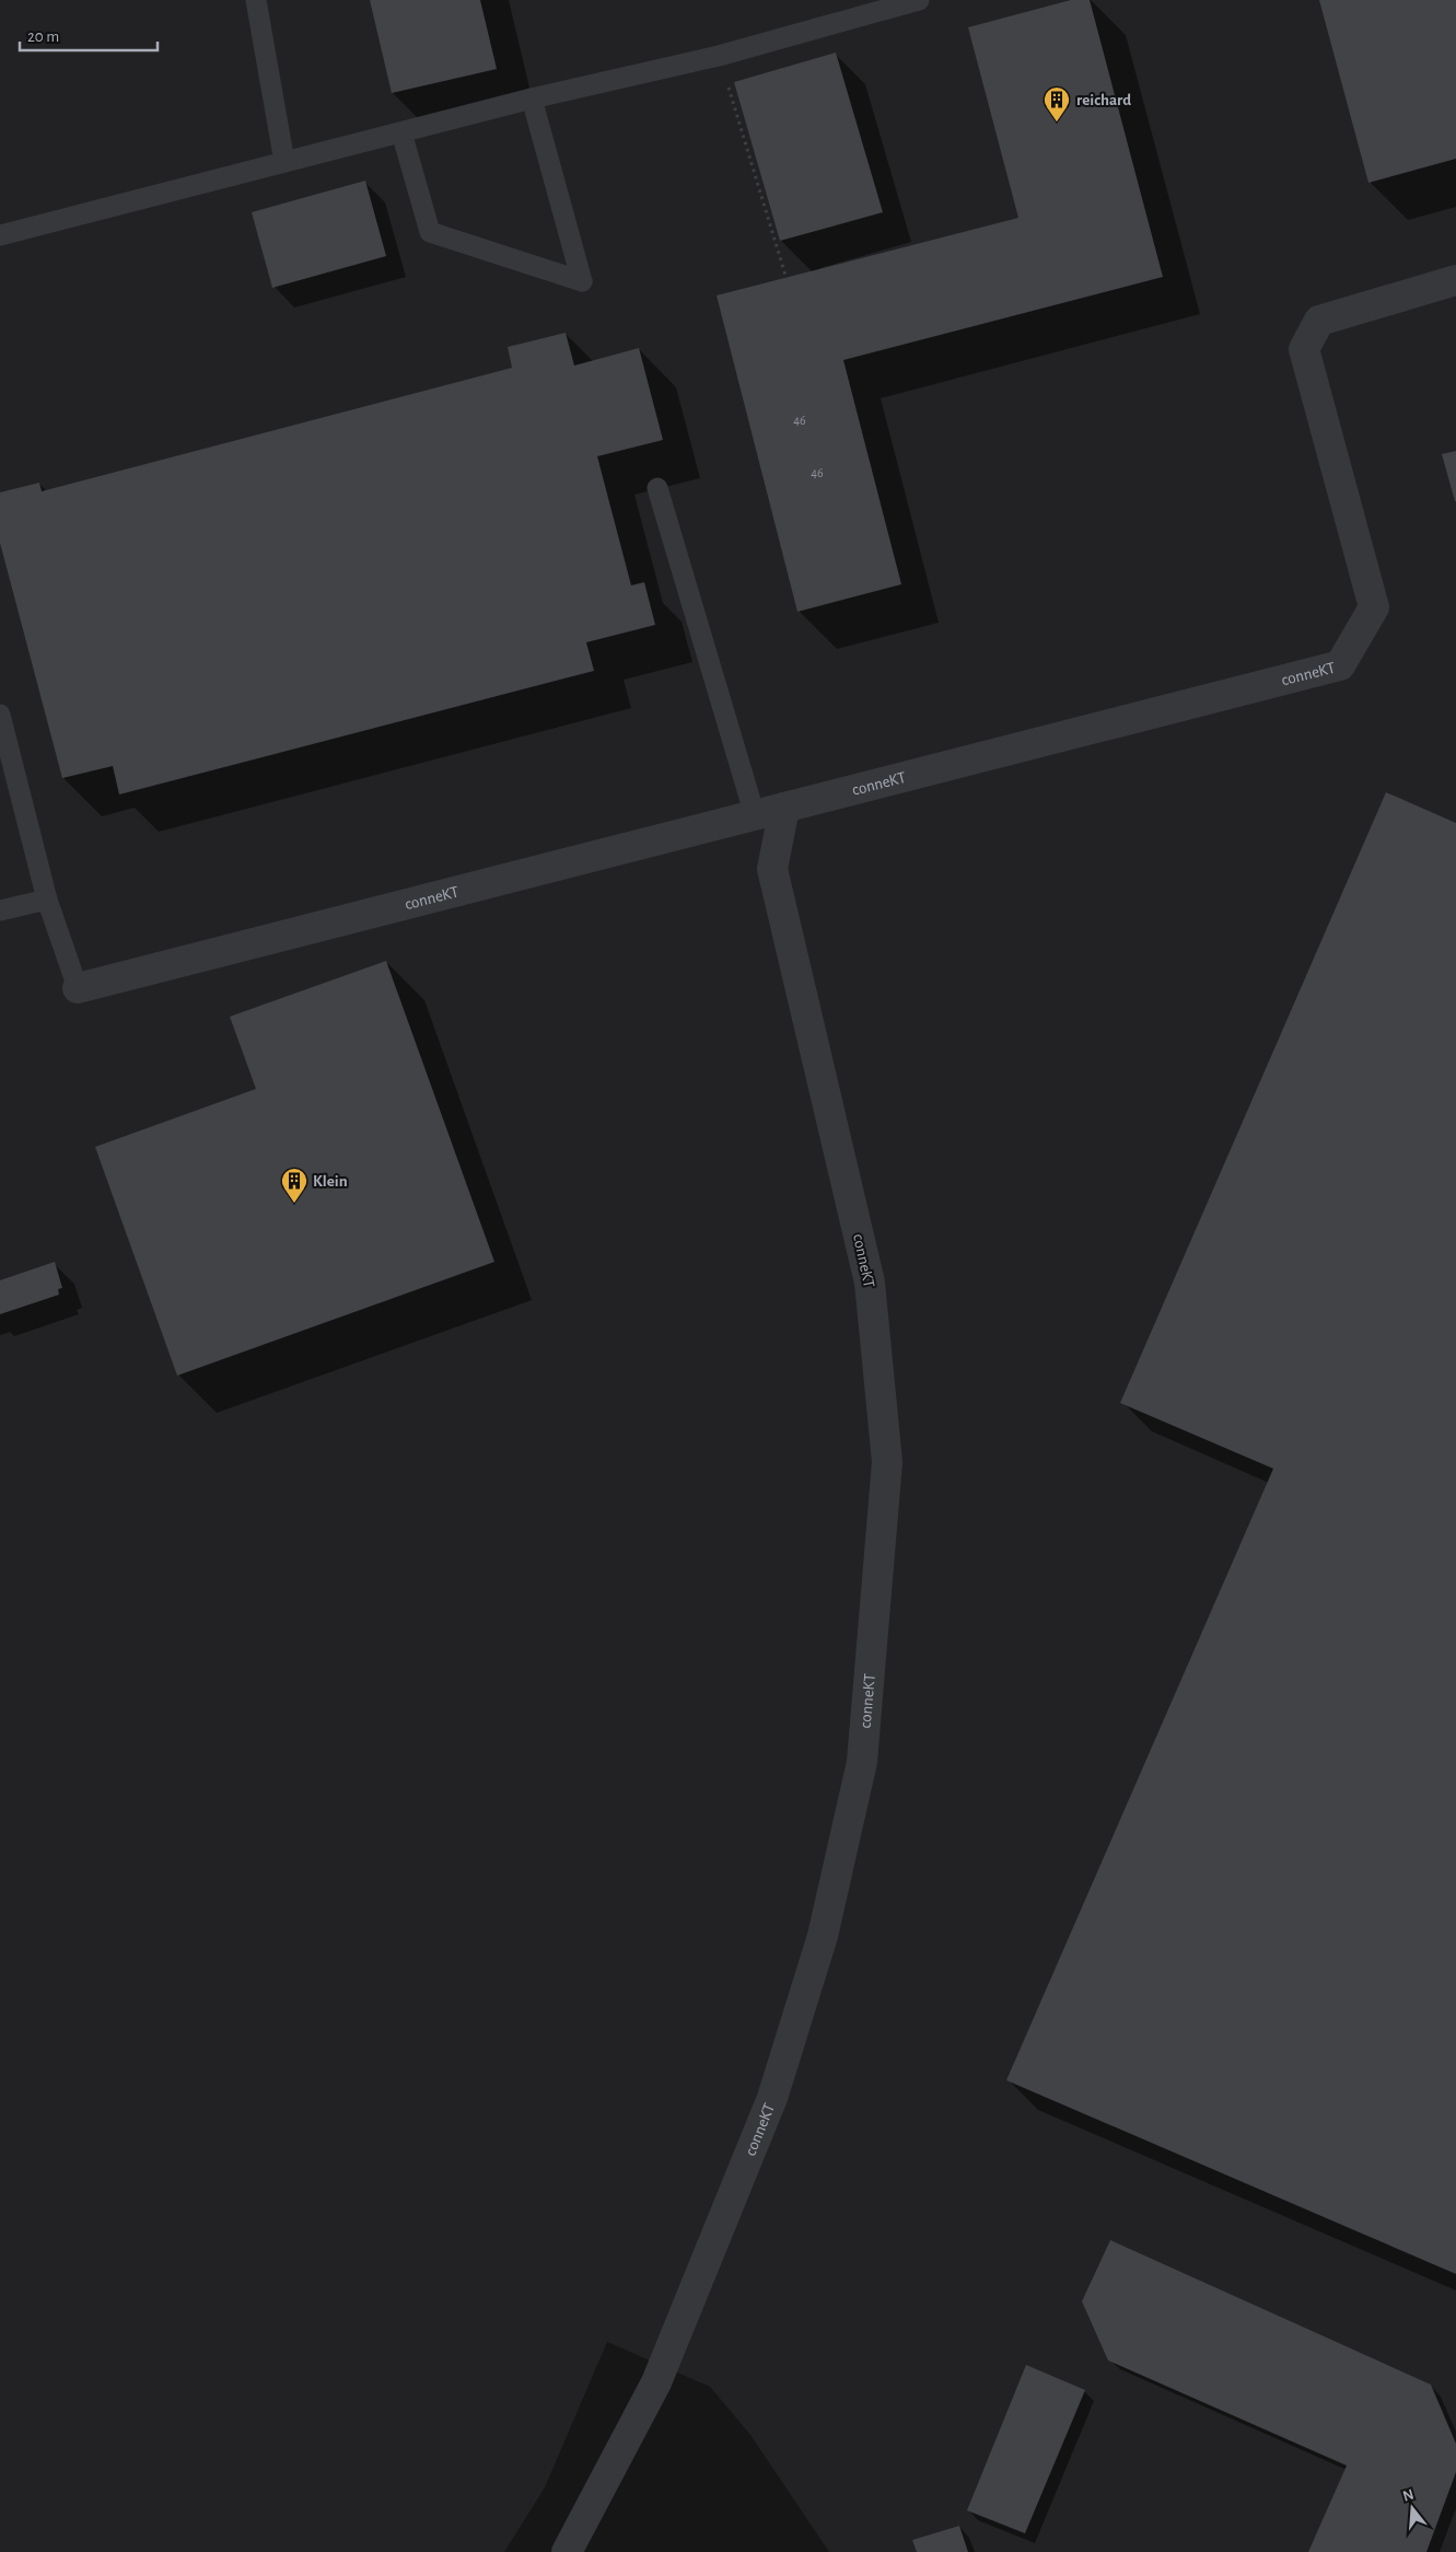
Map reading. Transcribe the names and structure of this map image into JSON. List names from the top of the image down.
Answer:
{
  "streets": {
    "street": ["conneKT"]
  },
  "places": {
    "building": ["reichard", "Klein"]
  },
  "house_numbers": ["46", "46"],
  "scale_bar": "20 m",
  "north": "top"
}
